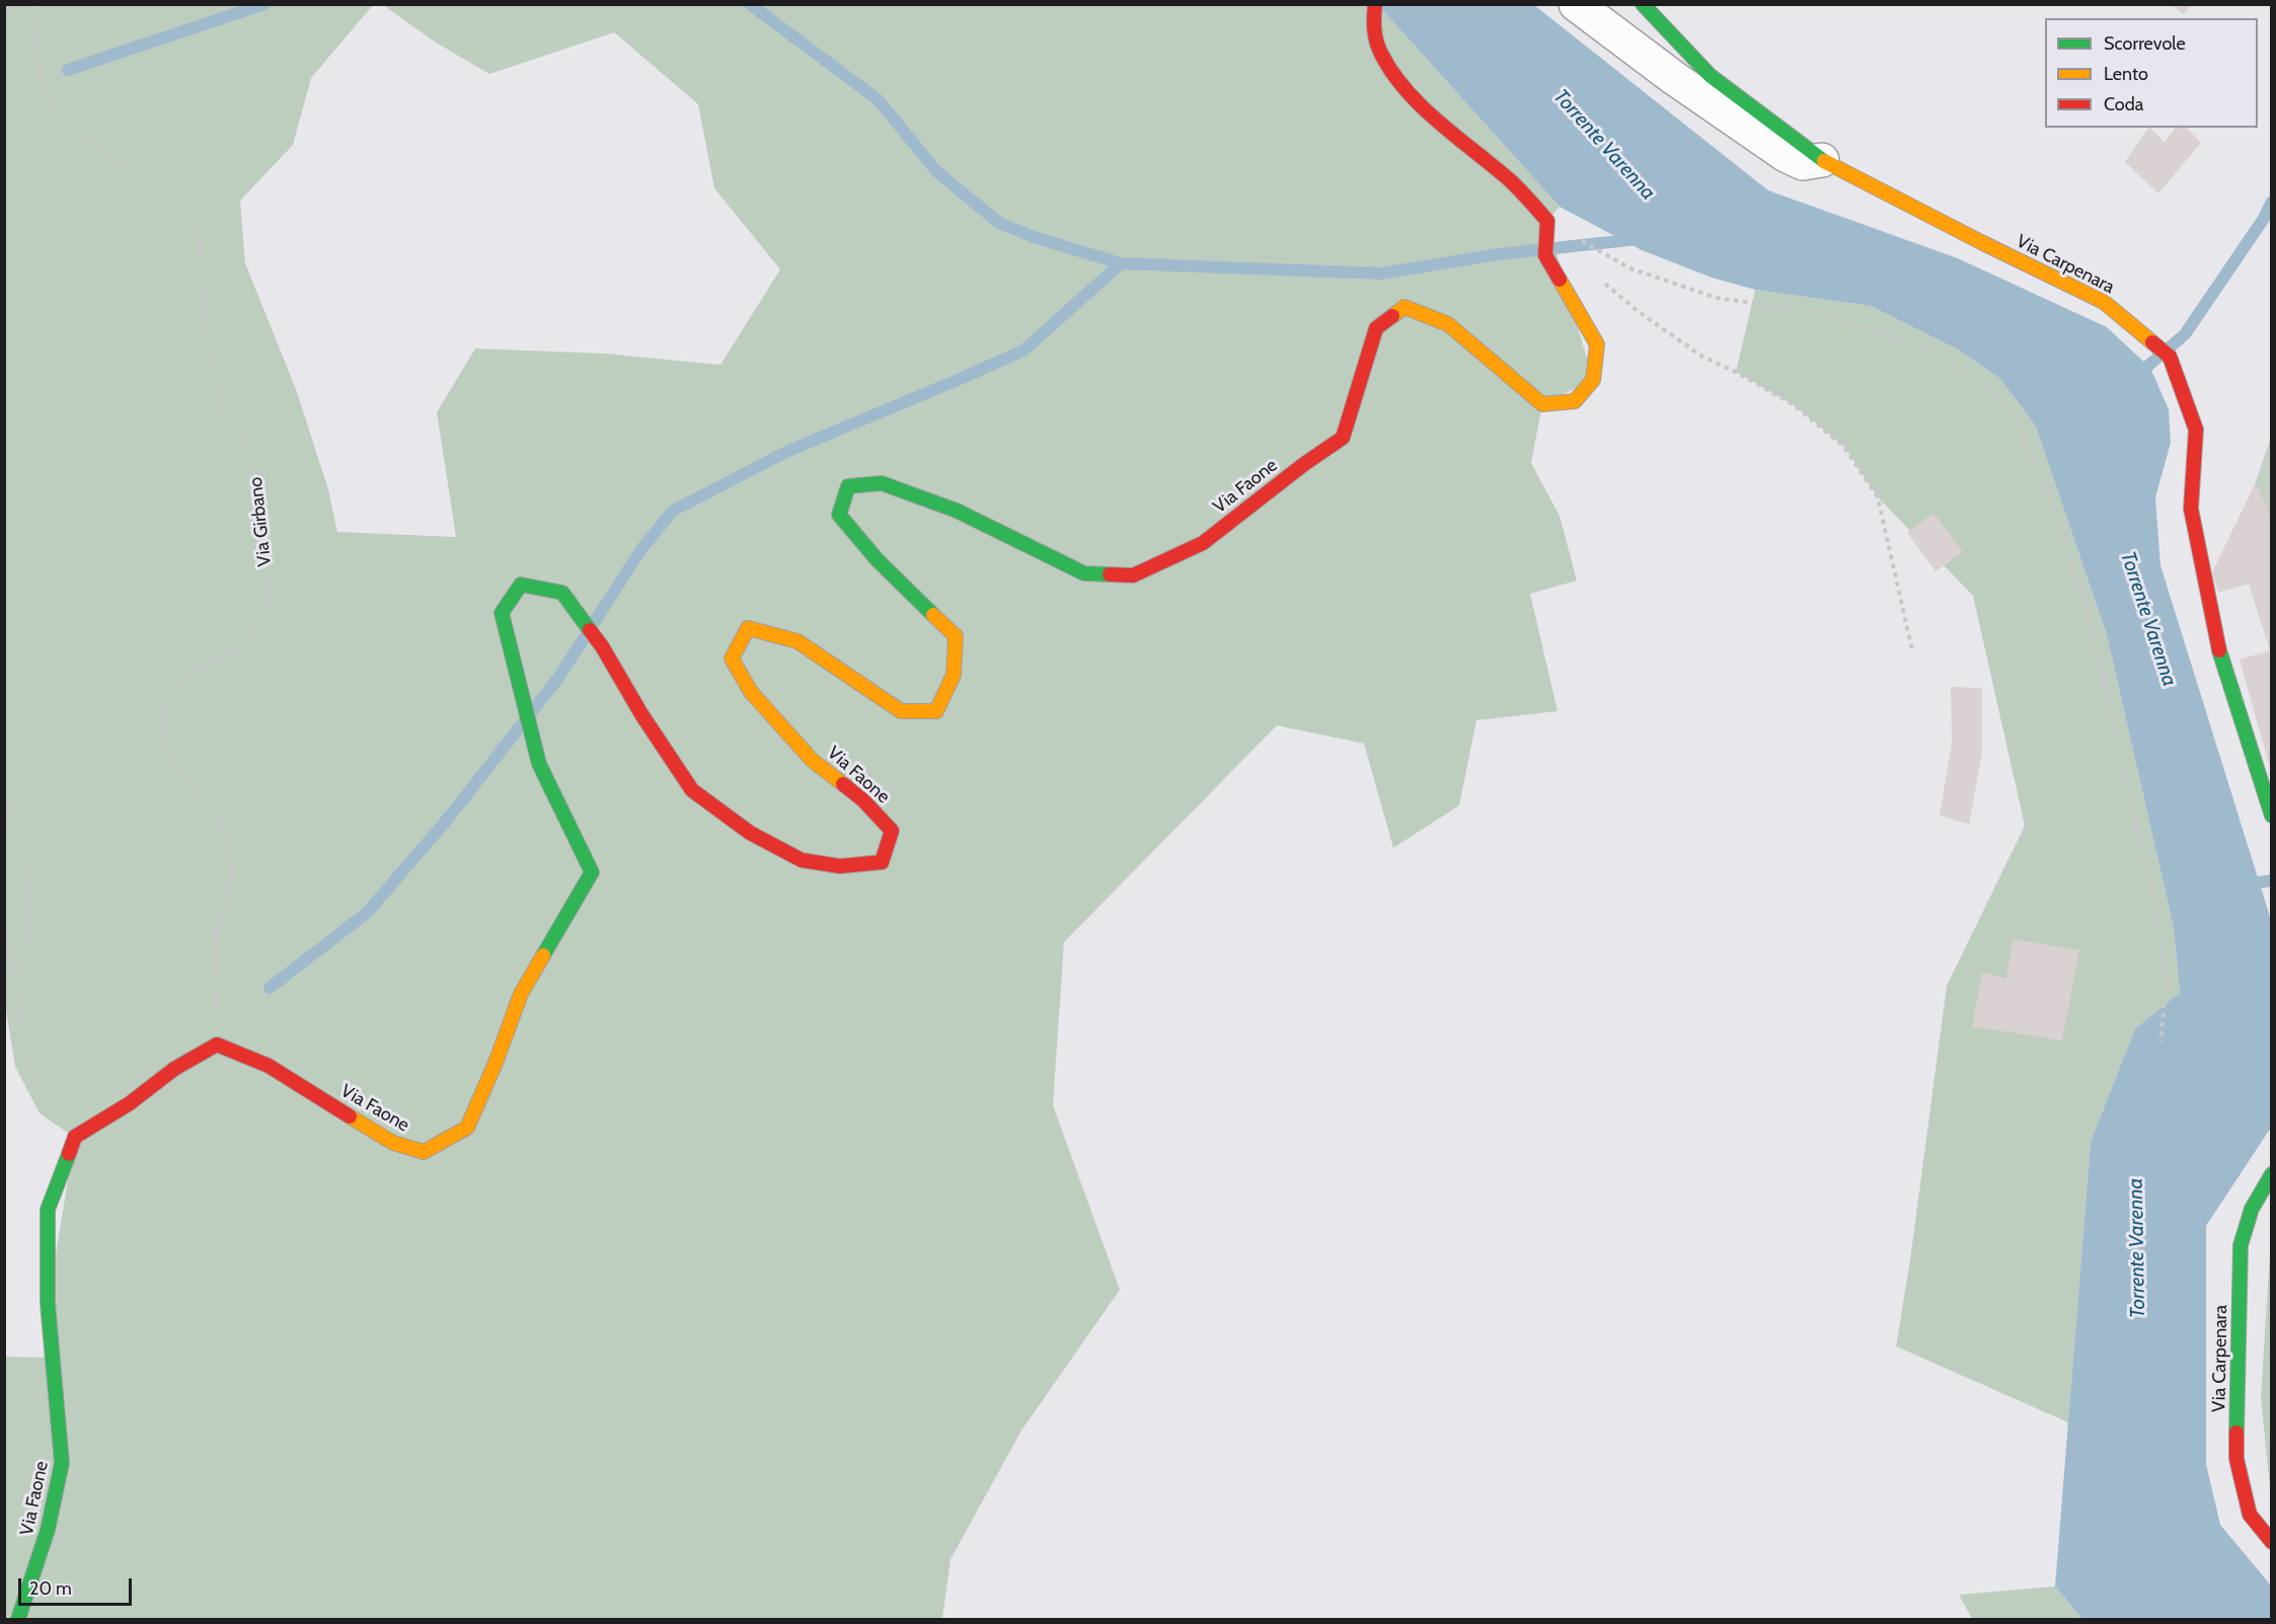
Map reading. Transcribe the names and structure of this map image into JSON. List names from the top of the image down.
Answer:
{
  "streets": {
    "street": ["Via Carpenara", "Via Faone"],
    "path": ["Via Girbano"]
  },
  "crossings": [
    ["Via Faone", "Via Girbano"]
  ],
  "water": ["Torrente Varenna"],
  "legend": ["Scorrevole", "Lento", "Coda"],
  "scale_bar": "20 m"
}
